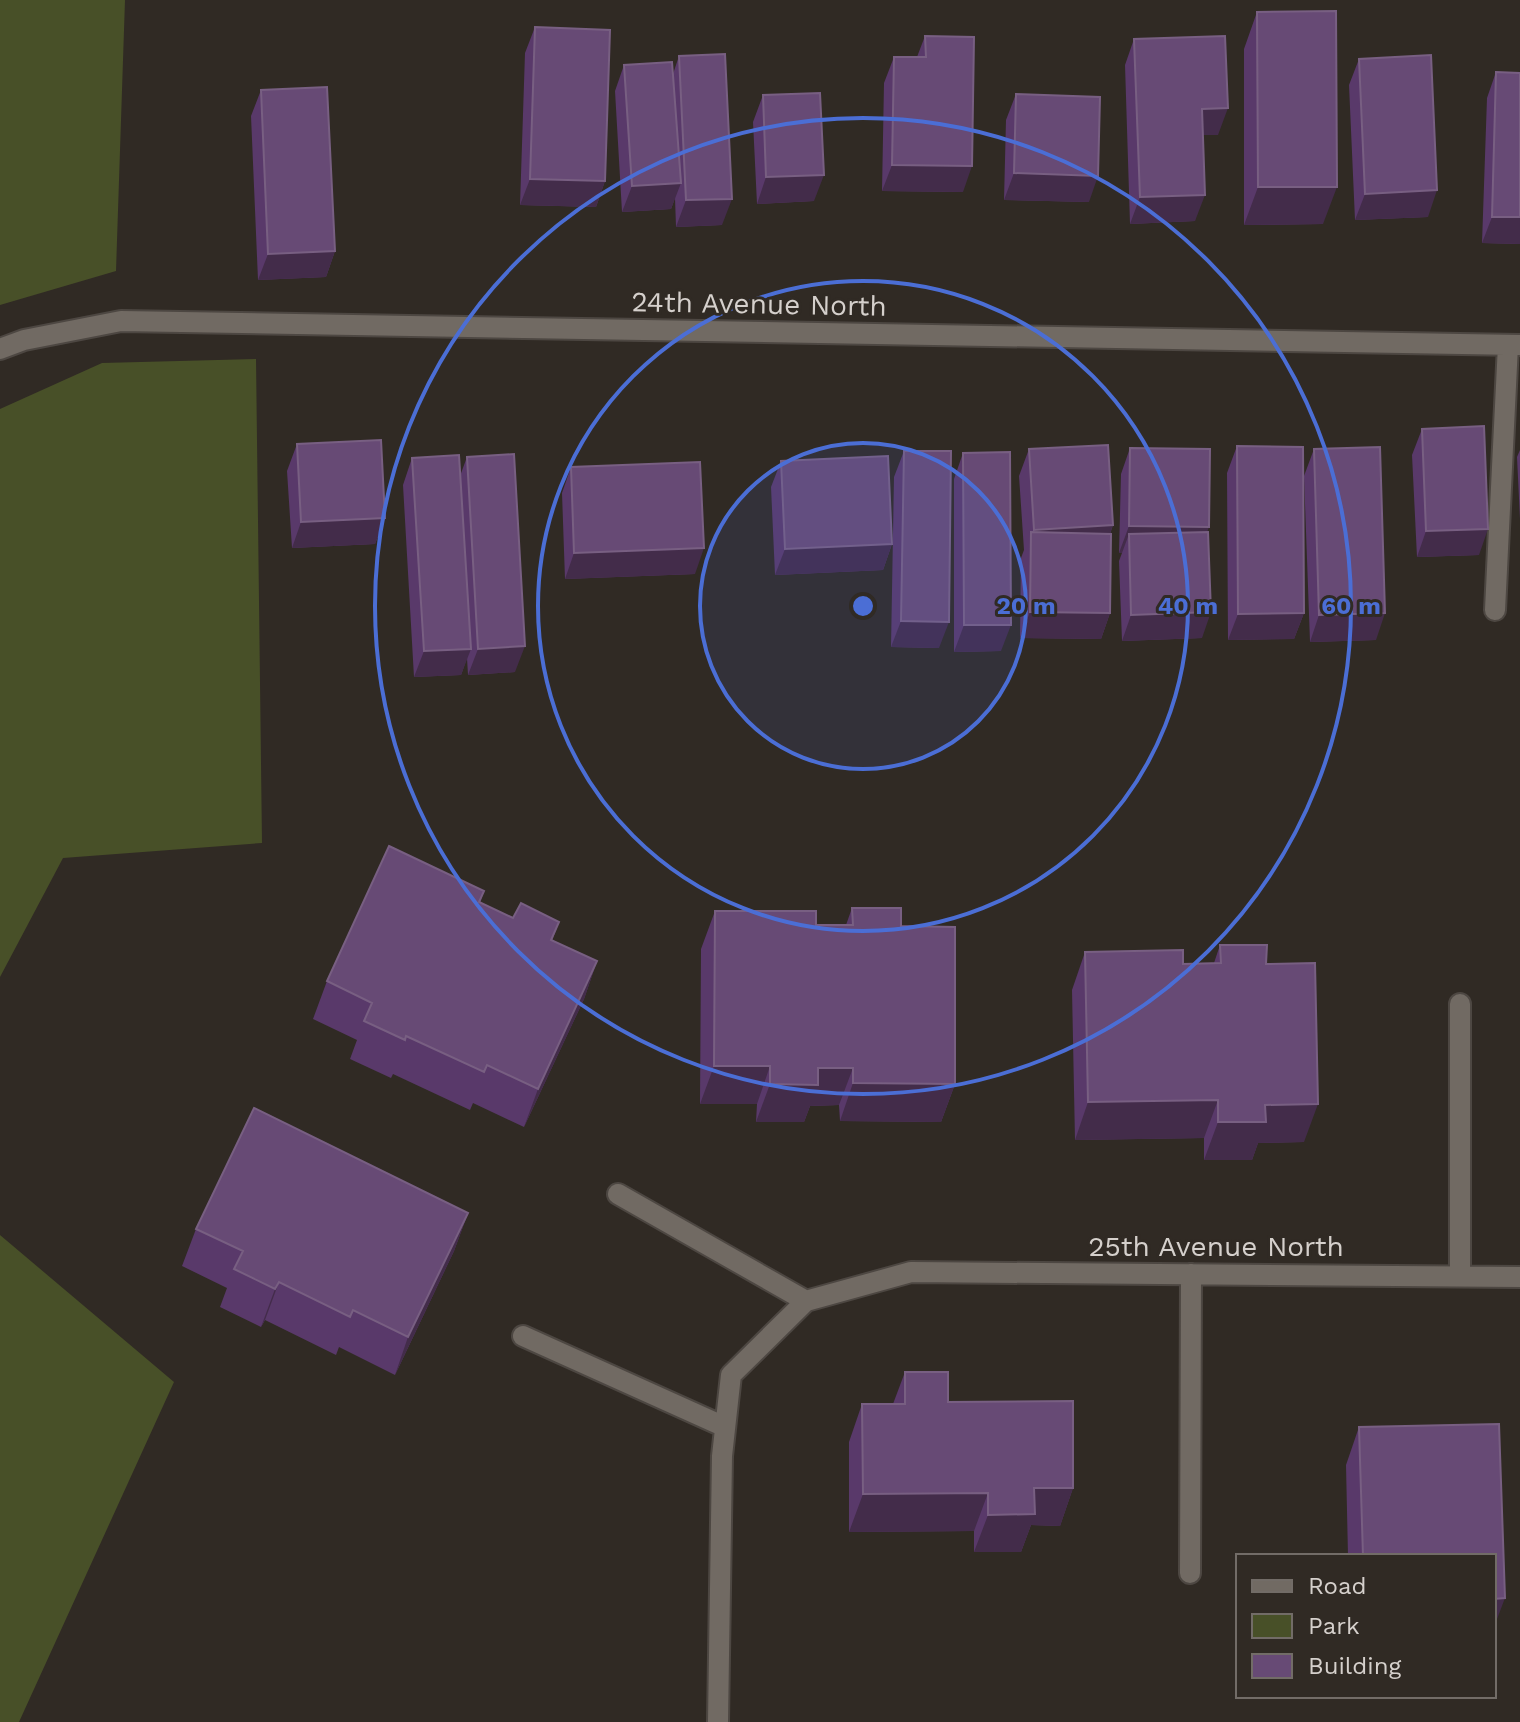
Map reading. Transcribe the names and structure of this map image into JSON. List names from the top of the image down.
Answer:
{
  "streets": {
    "street": ["24th Avenue North", "25th Avenue North"]
  },
  "legend": ["Road", "Park", "Building"],
  "rings": ["20 m", "40 m", "60 m"]
}
